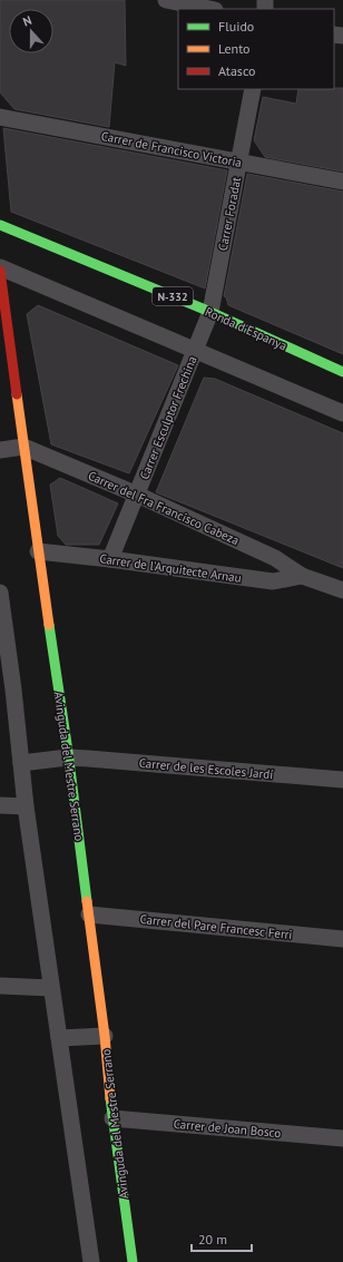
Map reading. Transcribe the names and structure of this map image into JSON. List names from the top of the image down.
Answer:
{
  "streets": {
    "main road": ["N-332", "Ronda d'Espanya", "Avinguda del Mestre Serrano"],
    "street": [
      "Carrer de Francisco Victoria",
      "Carrer Foradat",
      "Carrer Esculptor Frechina",
      "Carrer del Fra Francisco Cabeza",
      "Carrer de l'Arquitecte Arnau",
      "Carrer de les Escoles Jardí",
      "Carrer del Pare Francesc Ferri",
      "Carrer de Joan Bosco"
    ]
  },
  "crossings": [
    ["Carrer de Francisco Victoria", "Carrer Foradat"],
    ["Carrer Foradat", "Ronda d'Espanya"],
    ["Carrer Foradat", "Carrer Esculptor Frechina"],
    ["Carrer Esculptor Frechina", "Carrer del Fra Francisco Cabeza"],
    ["Carrer Esculptor Frechina", "Carrer de l'Arquitecte Arnau"],
    ["Carrer del Fra Francisco Cabeza", "Carrer de l'Arquitecte Arnau"],
    ["Carrer del Fra Francisco Cabeza", "Avinguda del Mestre Serrano"],
    ["Carrer de l'Arquitecte Arnau", "Avinguda del Mestre Serrano"],
    ["Avinguda del Mestre Serrano", "Carrer de les Escoles Jardí"],
    ["Avinguda del Mestre Serrano", "Carrer del Pare Francesc Ferri"],
    ["Avinguda del Mestre Serrano", "Carrer de Joan Bosco"]
  ],
  "legend": ["Fluido", "Lento", "Atasco"],
  "scale_bar": "20 m",
  "north": "top"
}
